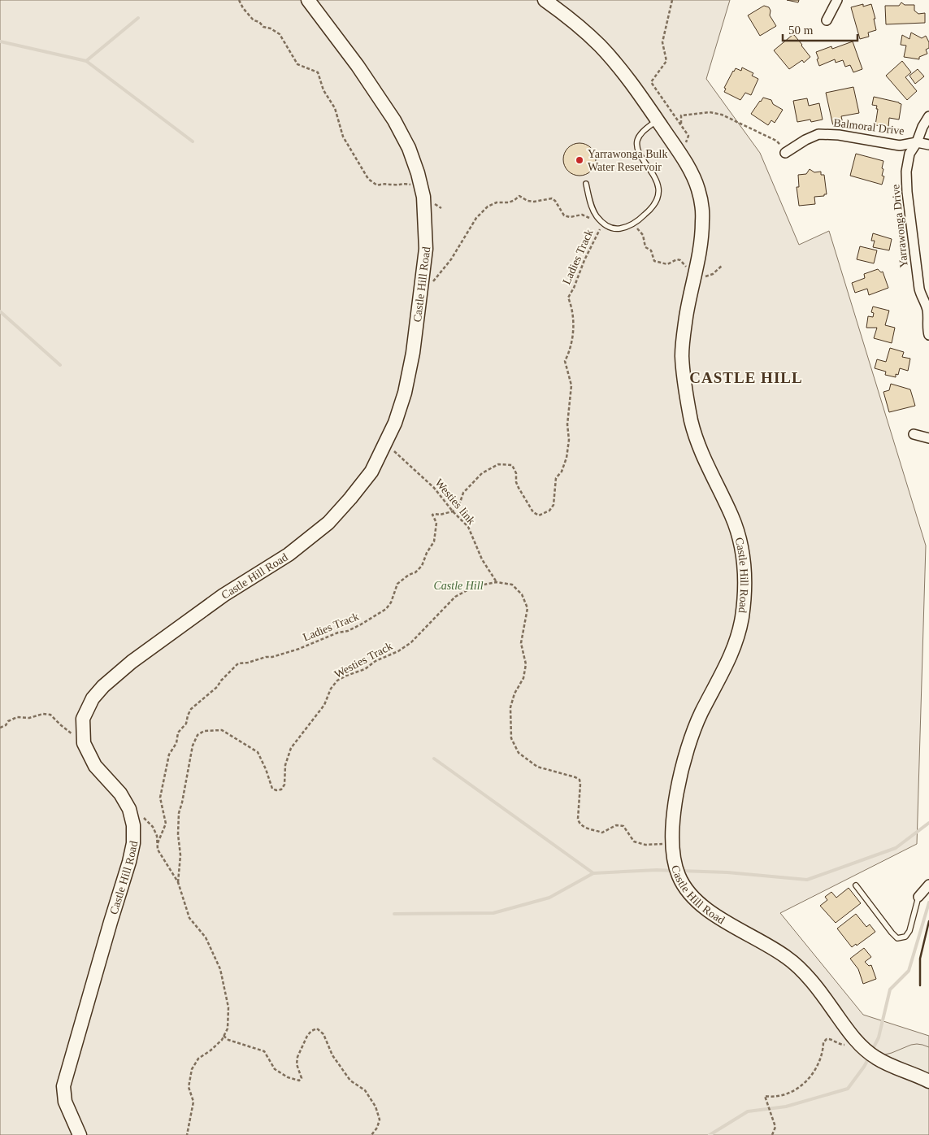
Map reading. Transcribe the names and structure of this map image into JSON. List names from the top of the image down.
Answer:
{
  "streets": {
    "main road": ["Castle Hill Road"],
    "street": ["Balmoral Drive", "Yarrawonga Drive"],
    "path": ["Ladies Track", "Westies link", "Westies Track"]
  },
  "crossings": [
    ["Balmoral Drive", "Yarrawonga Drive"],
    ["Ladies Track", "Westies link"],
    ["Castle Hill Road", "Westies link"],
    ["Castle Hill Road", "Westies Track"],
    ["Westies link", "Westies Track"]
  ],
  "districts": ["CASTLE HILL"],
  "parks": ["Castle Hill"],
  "places": ["Yarrawonga Bulk Water Reservoir"],
  "scale_bar": "50 m"
}
